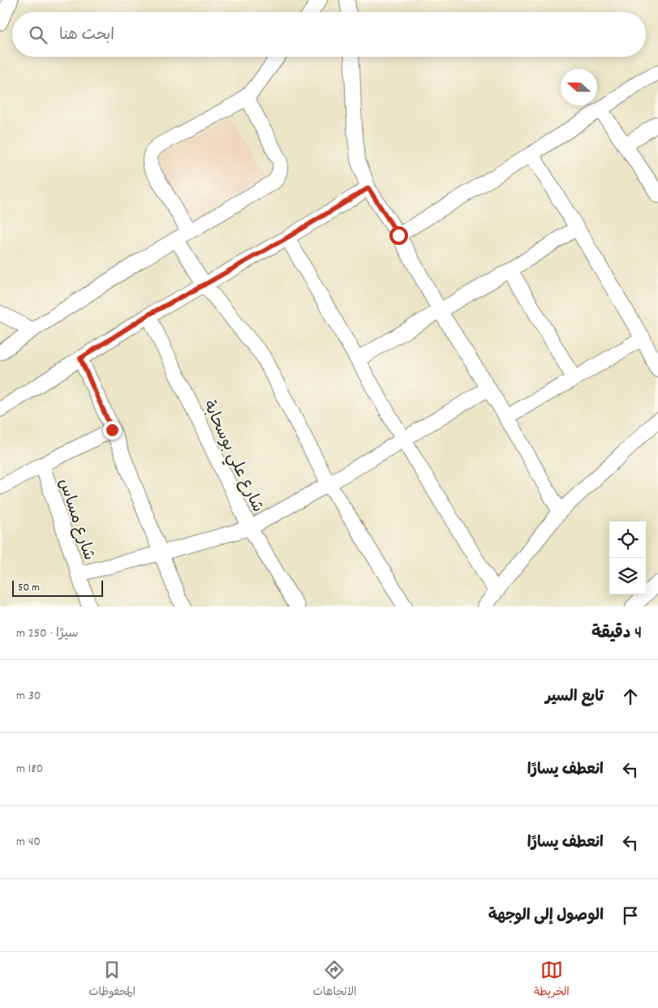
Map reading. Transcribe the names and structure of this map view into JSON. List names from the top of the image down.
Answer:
{
  "streets": {
    "street": ["شارع علي بوسحابة", "شارع مساس"]
  },
  "scale_bar": "50 m",
  "north": "left",
  "page": {
    "search": "ابحث هنا",
    "scale": "50 m",
    "heading": ["4 دقيقة", "سيرًا · 250 m"],
    "list": [
      ["تابع السير", "30 m"],
      ["انعطف يسارًا", "180 m"],
      ["انعطف يسارًا", "40 m"],
      "الوصول إلى الوجهة"
    ],
    "nav": ["الخريطة", "الاتجاهات", "المحفوظات"]
  }
}
